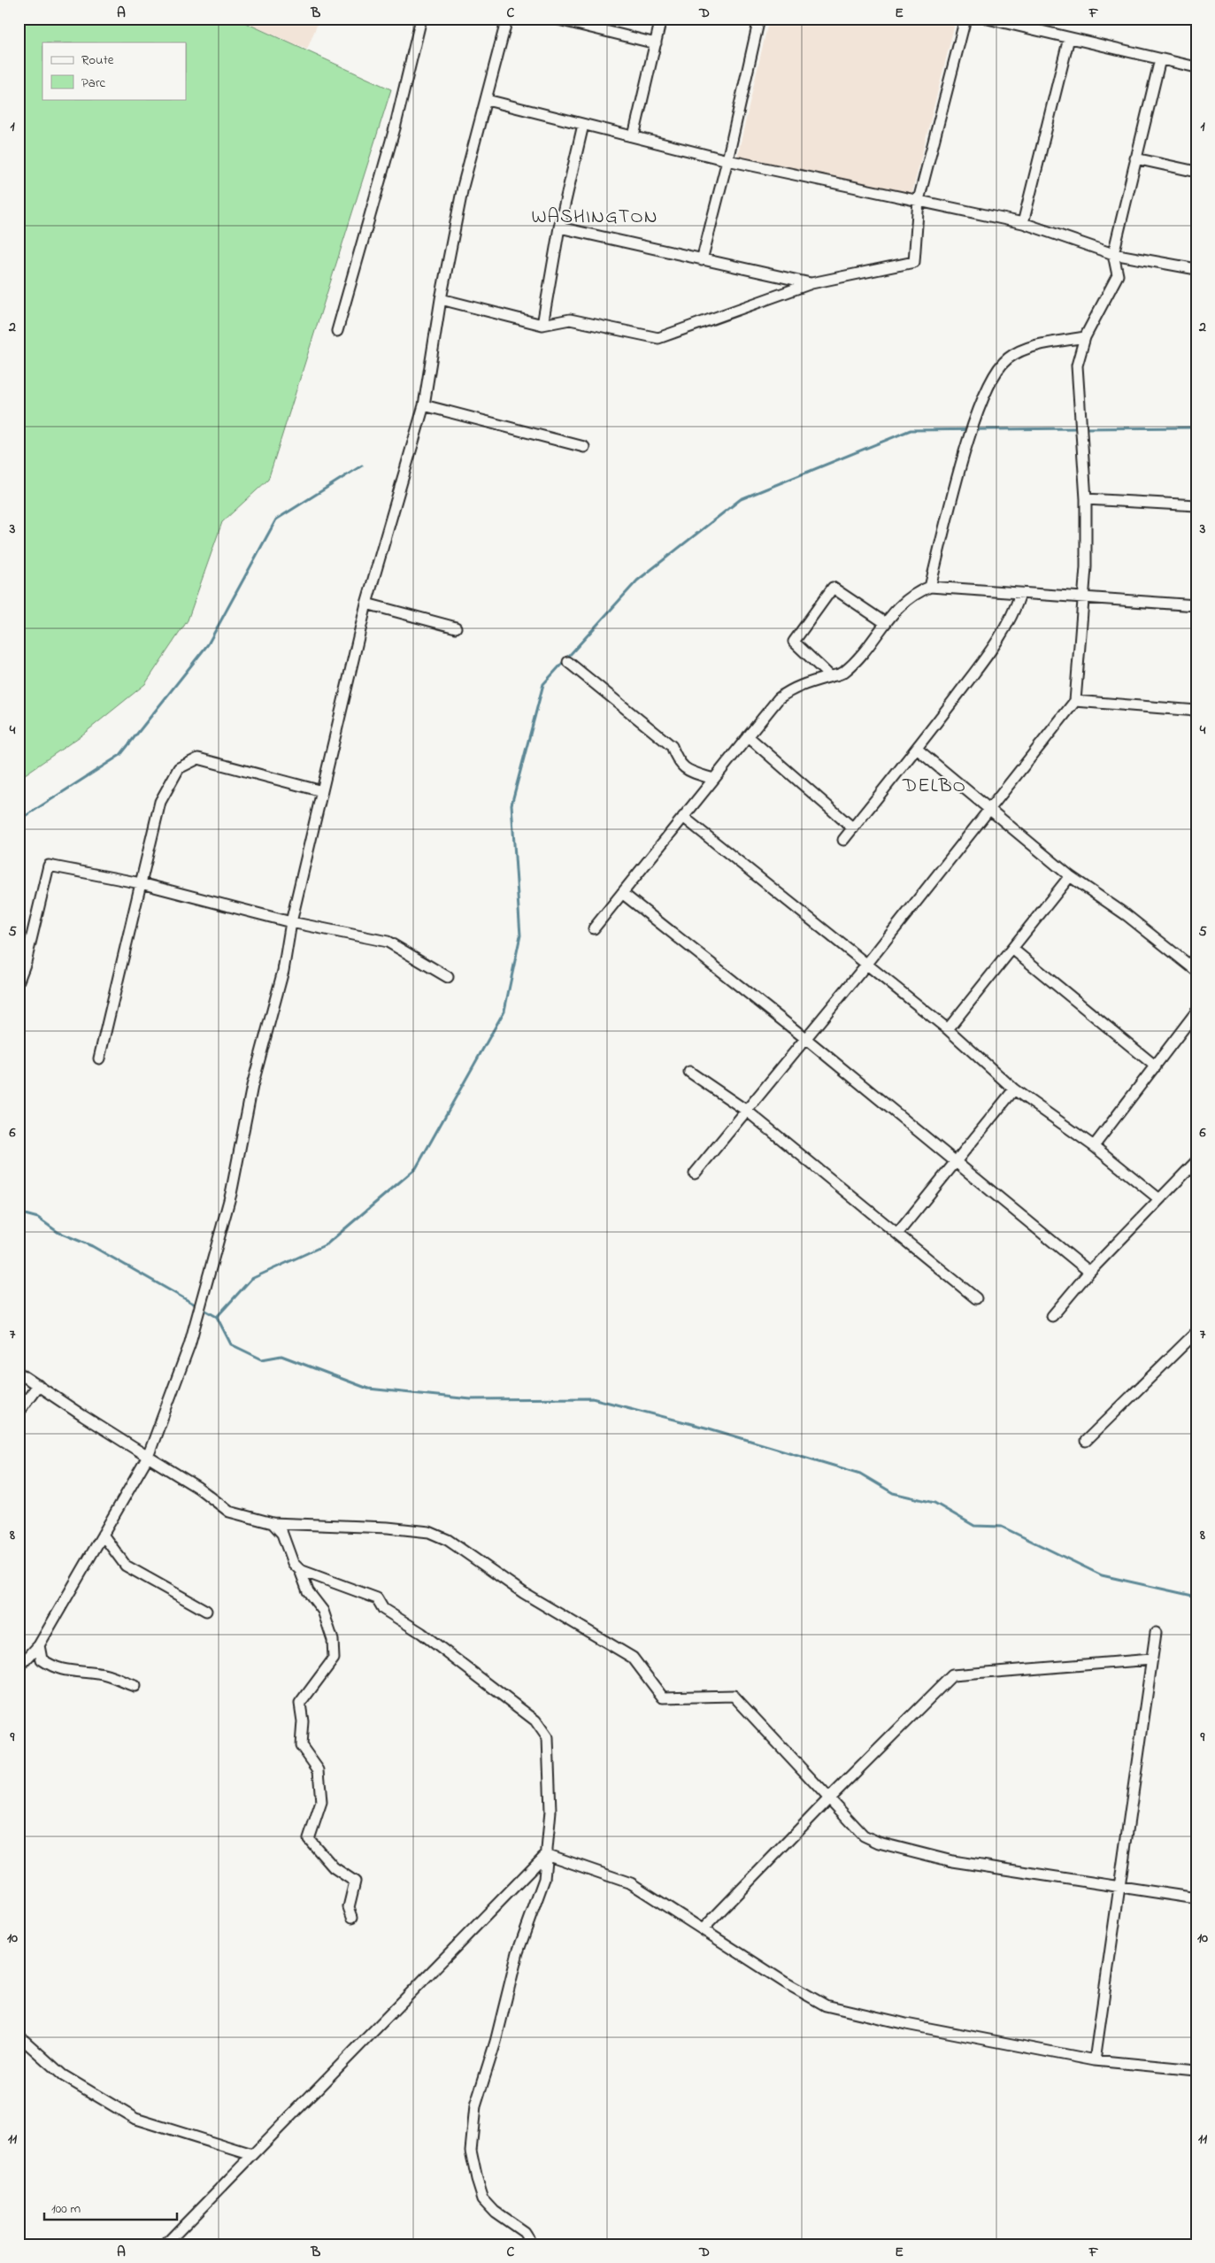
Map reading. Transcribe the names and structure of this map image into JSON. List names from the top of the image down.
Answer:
{
  "districts": ["WASHINGTON", "DELBO"],
  "legend": ["Route", "Parc"],
  "scale_bar": "100 m",
  "grid": {
    "columns": [
      "A",
      "B",
      "C",
      "D",
      "E",
      "F"
    ],
    "rows": [
      "1",
      "2",
      "3",
      "4",
      "5",
      "6",
      "7",
      "8",
      "9",
      "10",
      "11"
    ]
  }
}
